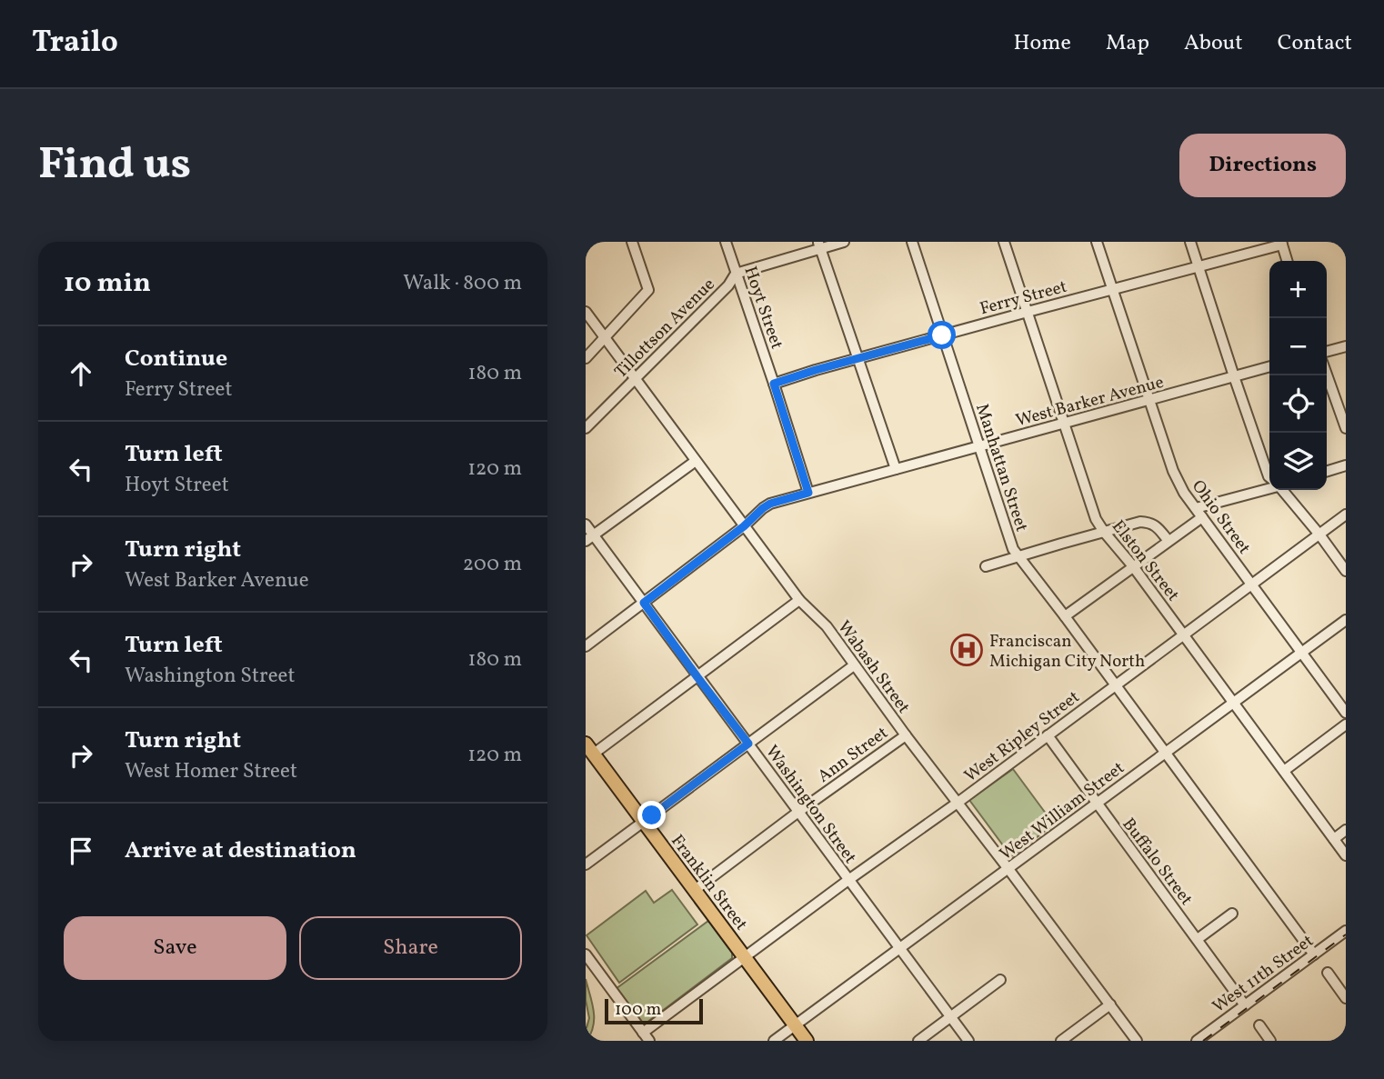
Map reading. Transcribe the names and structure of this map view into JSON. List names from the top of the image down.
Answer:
{
  "streets": {
    "main road": ["Franklin Street"],
    "street": [
      "Ferry Street",
      "Hoyt Street",
      "Tillottson Avenue",
      "West Barker Avenue",
      "Manhattan Street",
      "Ohio Street",
      "Elston Street",
      "Wabash Street",
      "West Ripley Street",
      "Ann Street",
      "Washington Street",
      "West William Street",
      "Buffalo Street",
      "West 11th Street"
    ]
  },
  "crossings": [
    ["Ferry Street", "Hoyt Street"],
    ["Ferry Street", "Manhattan Street"],
    ["Ferry Street", "Ohio Street"],
    ["Ferry Street", "Elston Street"],
    ["Hoyt Street", "Tillottson Avenue"],
    ["Hoyt Street", "West Barker Avenue"],
    ["Tillottson Avenue", "Wabash Street"],
    ["West Barker Avenue", "Manhattan Street"],
    ["West Barker Avenue", "Ohio Street"],
    ["West Barker Avenue", "Elston Street"],
    ["West Barker Avenue", "Wabash Street"],
    ["West Barker Avenue", "Washington Street"],
    ["Manhattan Street", "West Ripley Street"],
    ["Manhattan Street", "West William Street"],
    ["Manhattan Street", "West 11th Street"],
    ["Ohio Street", "West Ripley Street"],
    ["Ohio Street", "West William Street"],
    ["Elston Street", "West Ripley Street"],
    ["Elston Street", "West William Street"],
    ["Wabash Street", "West Ripley Street"],
    ["Wabash Street", "Ann Street"],
    ["Wabash Street", "West William Street"],
    ["West Ripley Street", "Washington Street"],
    ["West Ripley Street", "Buffalo Street"],
    ["West Ripley Street", "Franklin Street"],
    ["Ann Street", "Washington Street"],
    ["Ann Street", "Franklin Street"],
    ["Washington Street", "West William Street"],
    ["West William Street", "Buffalo Street"],
    ["West William Street", "Franklin Street"],
    ["Buffalo Street", "West 11th Street"]
  ],
  "places": {
    "hospital": ["Franciscan Michigan City North"]
  },
  "scale_bar": "100 m",
  "page": {
    "header": "Trailo",
    "nav": [
      "Home",
      "Map",
      "About",
      "Contact"
    ],
    "buttons": [
      "Directions",
      ["Save", "Share"]
    ],
    "title": "Find us",
    "heading": ["10 min", "Walk · 800 m"],
    "map_buttons": ["+", "−"],
    "list": [
      ["Continue", "Ferry Street", "180 m"],
      ["Turn left", "Hoyt Street", "120 m"],
      ["Turn right", "West Barker Avenue", "200 m"],
      ["Turn left", "Washington Street", "180 m"],
      ["Turn right", "West Homer Street", "120 m"],
      "Arrive at destination"
    ],
    "scale": "100 m"
  }
}
